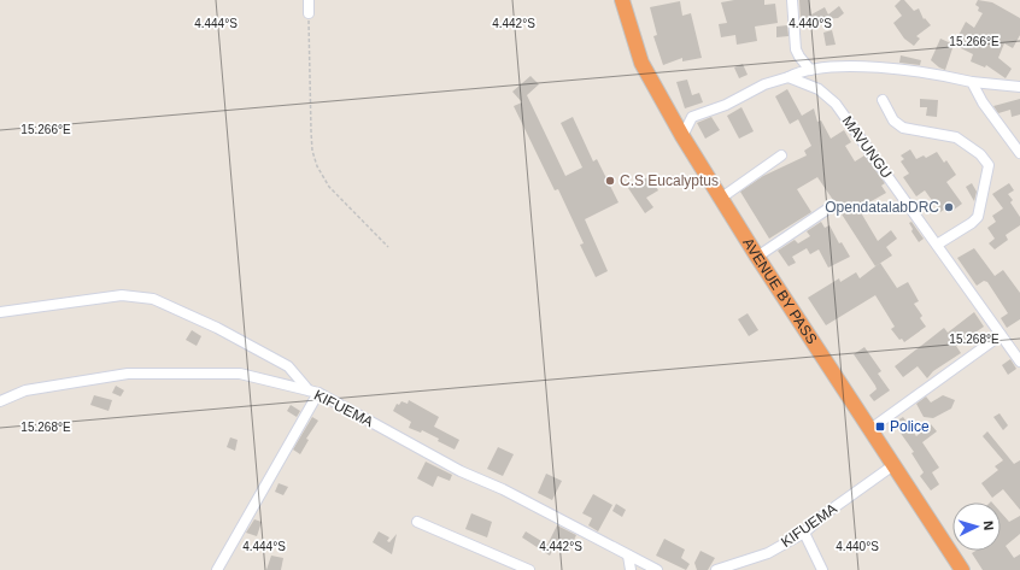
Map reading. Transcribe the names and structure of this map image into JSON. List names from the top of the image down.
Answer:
{
  "streets": {
    "highway": ["AVENUE BY PASS"],
    "street": ["MAVUNGU", "KIFUEMA"]
  },
  "crossings": [
    ["AVENUE BY PASS", "KIFUEMA"]
  ],
  "places": {
    "other": ["C.S Eucalyptus", "OpendatalabDRC"],
    "transit": ["Police"]
  },
  "north": "right",
  "coordinates": [
    "4.444°S",
    "4.442°S",
    "4.440°S",
    "15.266°E",
    "15.268°E"
  ]
}
